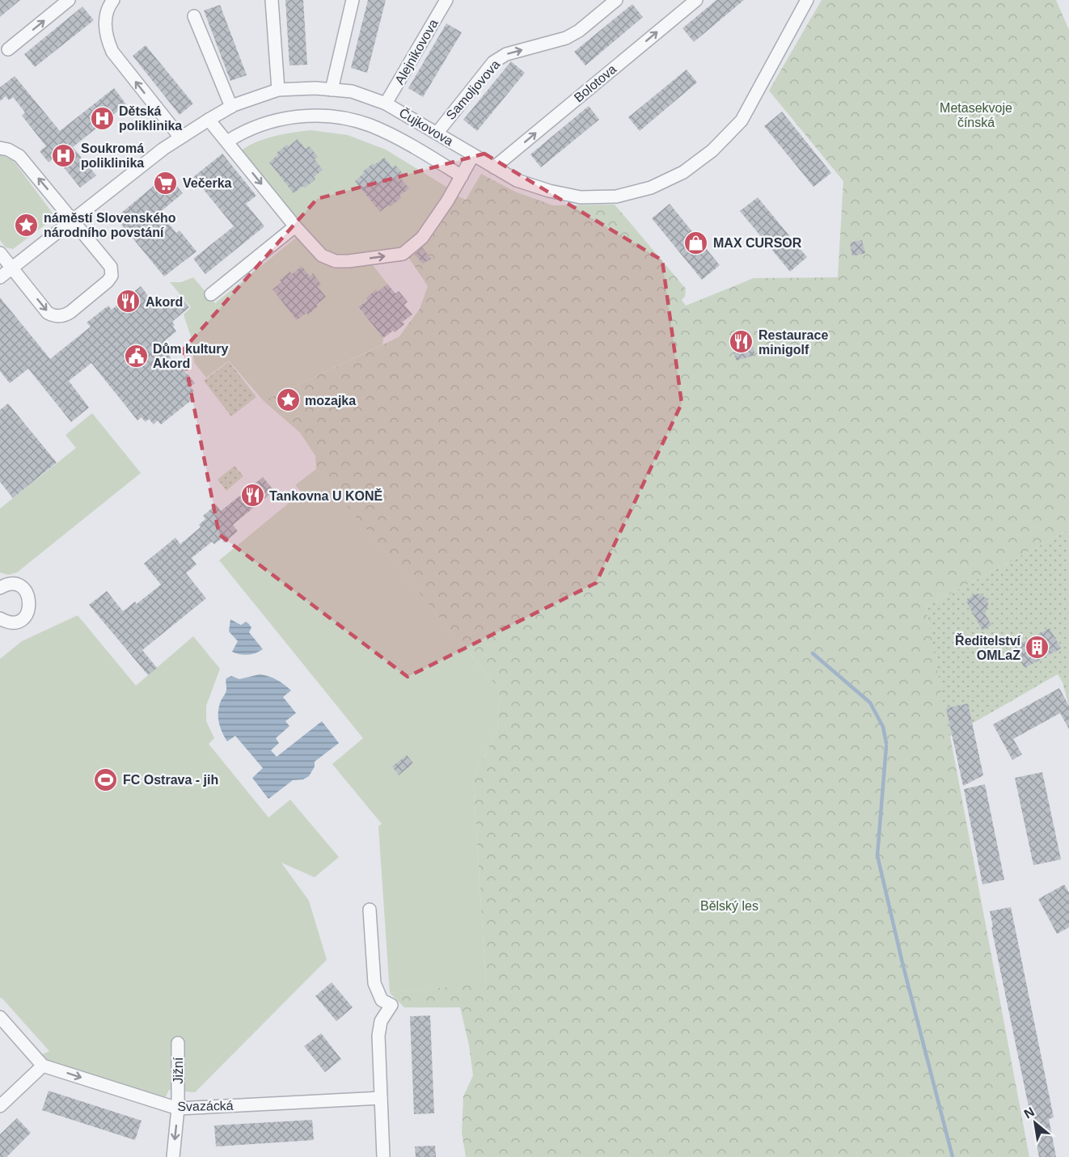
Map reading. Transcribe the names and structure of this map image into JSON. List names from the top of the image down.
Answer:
{
  "streets": {
    "street": [
      "Alejnikovova",
      "Bolotova",
      "Samoljovova",
      "Čujkovova",
      "Jižní",
      "Svazácká"
    ]
  },
  "crossings": [
    ["Alejnikovova", "Čujkovova"],
    ["Bolotova", "Čujkovova"],
    ["Samoljovova", "Čujkovova"],
    ["Jižní", "Svazácká"]
  ],
  "one_way": [
    "Bolotova",
    "Samoljovova",
    "Jižní",
    "Svazácká"
  ],
  "parks": ["Metasekvoje čínská", "Bělský les"],
  "places": {
    "hospital": ["Dětská poliklinika", "Soukromá poliklinika"],
    "supermarket": ["Večerka"],
    "place": ["náměstí Slovenského národního povstání", "mozajka"],
    "shop": ["MAX CURSOR"],
    "restaurant": ["Akord", "Restaurace minigolf", "Tankovna U KONĚ"],
    "public building": ["Dům kultury Akord"],
    "building": ["Ředitelství OMLaZ"],
    "sports": ["FC Ostrava - jih"]
  },
  "north": "top left"
}
